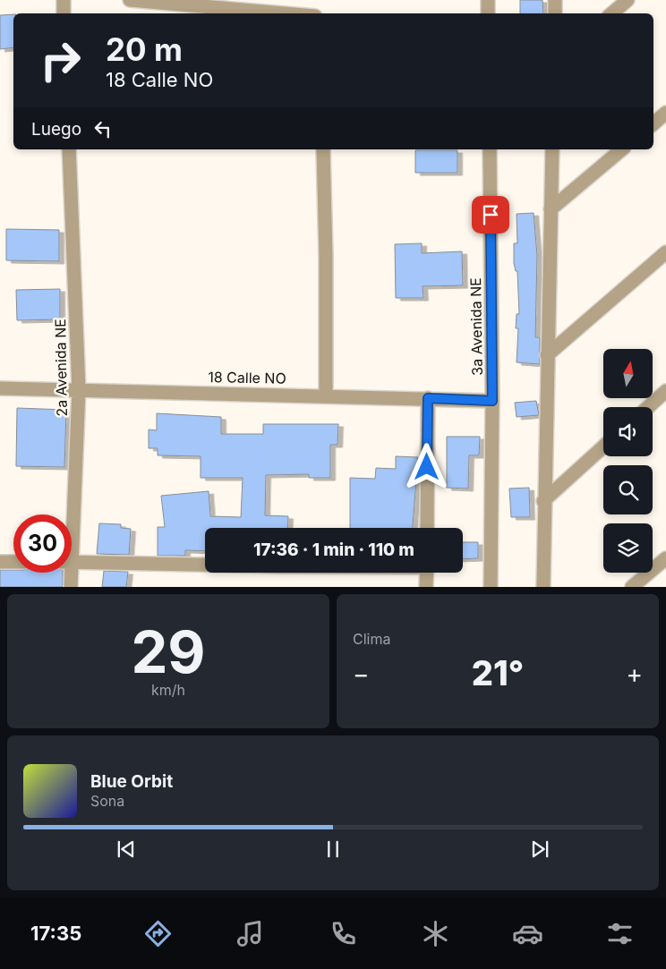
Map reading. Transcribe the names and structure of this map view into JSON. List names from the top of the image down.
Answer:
{
  "streets": {
    "street": ["3a Avenida NE", "2a Avenida NE", "18 Calle NO"]
  },
  "crossings": [
    ["3a Avenida NE", "18 Calle NO"],
    ["2a Avenida NE", "18 Calle NO"]
  ],
  "north": "top",
  "page": {
    "turn": ["20 m", "18 Calle NO"],
    "then": "Luego",
    "limit": "30",
    "trip": "17:36 · 1 min · 110 m",
    "tile": [
      ["29", "km/h"],
      "Clima"
    ],
    "heat": ["−", "21°", "+"],
    "song": ["Blue Orbit", "Sona"],
    "tabs": "17:35"
  }
}
